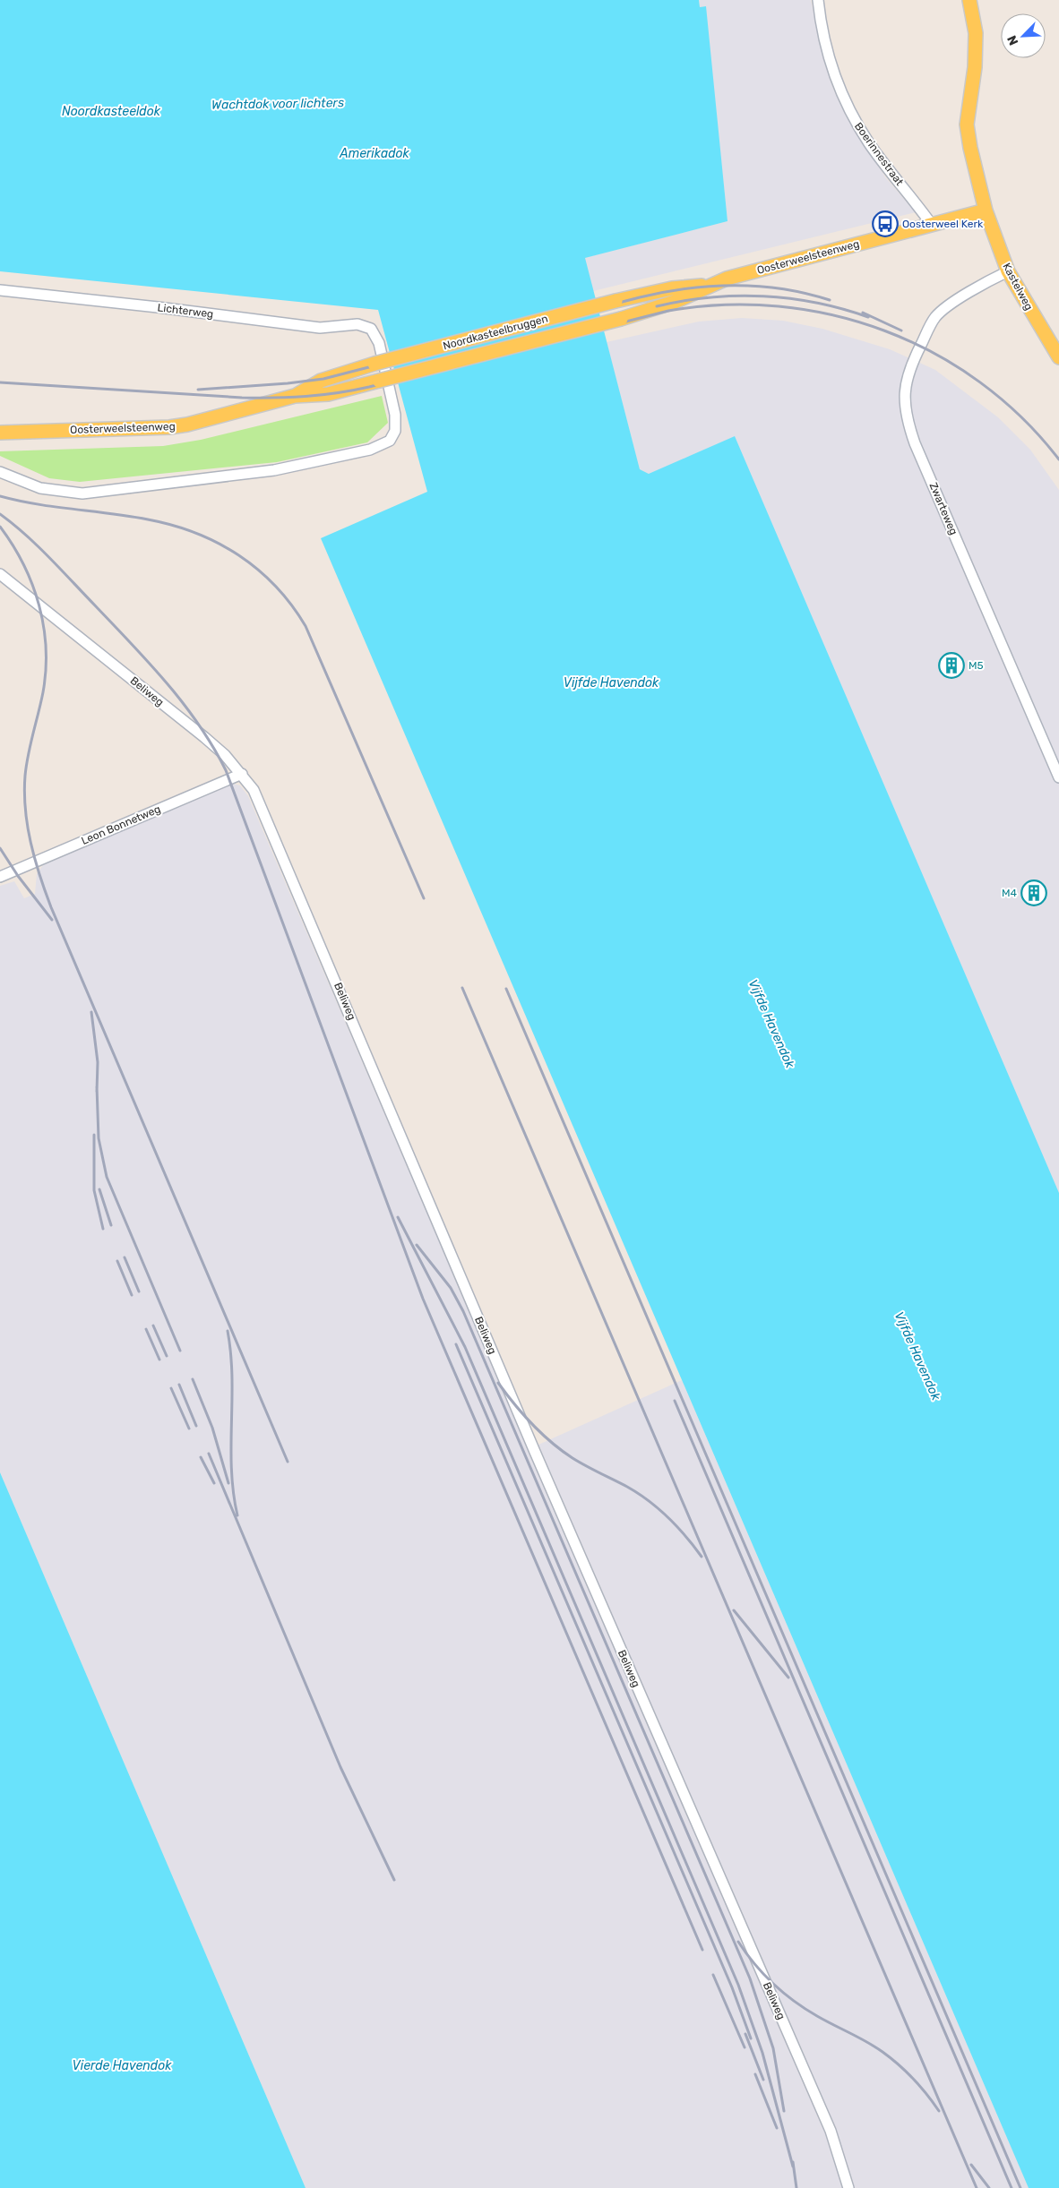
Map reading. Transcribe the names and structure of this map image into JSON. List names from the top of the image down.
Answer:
{
  "streets": {
    "main road": ["Oosterweelsteenweg", "Kastelweg", "Noordkasteelbruggen"],
    "street": [
      "Boerinnestraat",
      "Lichterweg",
      "Zwarteweg",
      "Beliweg",
      "Leon Bonnetweg"
    ]
  },
  "crossings": [
    ["Boerinnestraat", "Oosterweelsteenweg"],
    ["Oosterweelsteenweg", "Kastelweg"],
    ["Oosterweelsteenweg", "Noordkasteelbruggen"],
    ["Kastelweg", "Zwarteweg"],
    ["Beliweg", "Leon Bonnetweg"]
  ],
  "water": [
    "Wachtdok voor lichters",
    "Noordkasteeldok",
    "Amerikadok",
    "Vijfde Havendok",
    "Vierde Havendok"
  ],
  "places": {
    "bus stop": ["Oosterweel Kerk"],
    "building": ["M5", "M4"]
  },
  "north": "bottom left"
}
